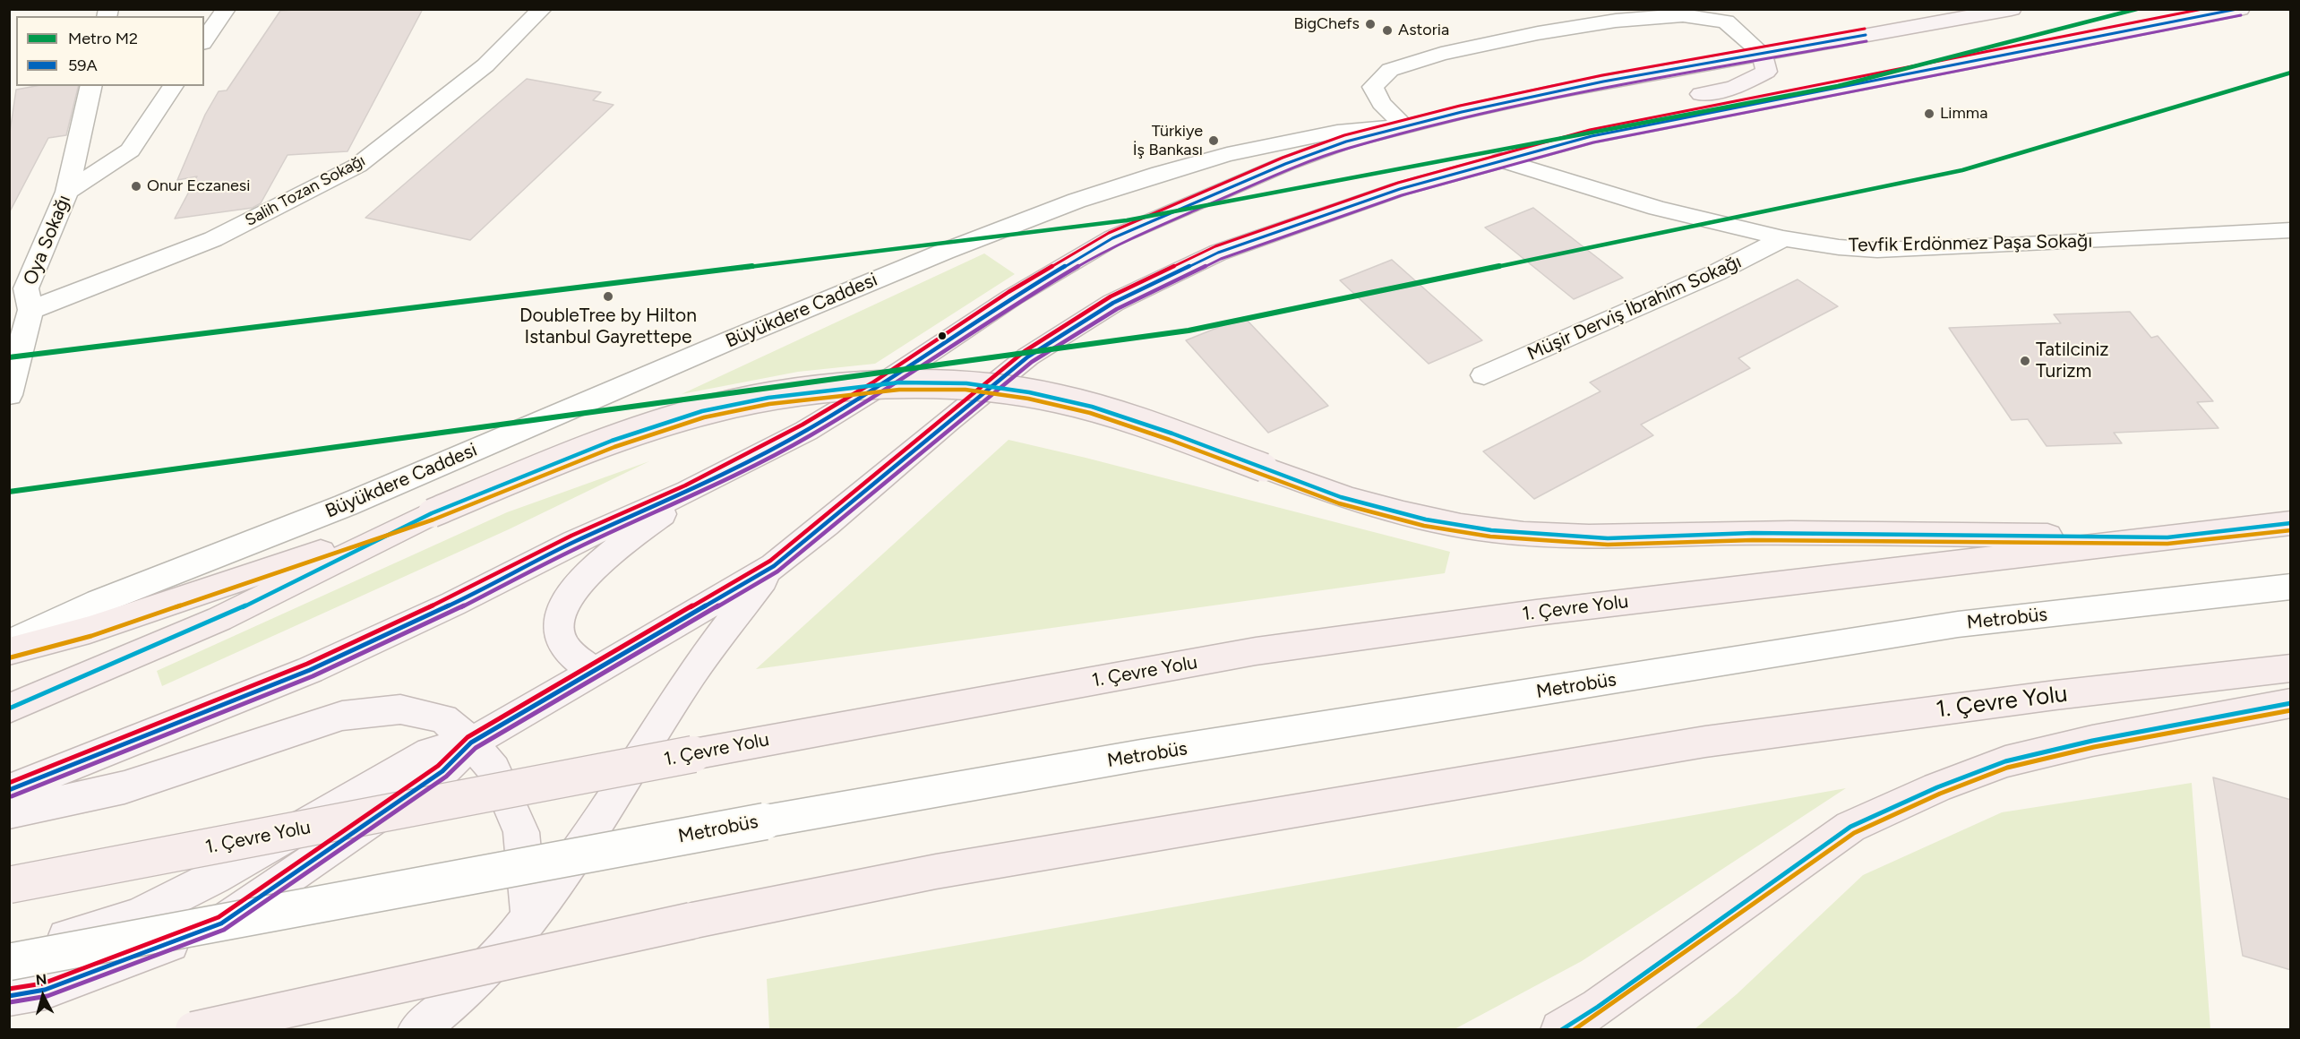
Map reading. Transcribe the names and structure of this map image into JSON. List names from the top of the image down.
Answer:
{
  "streets": {
    "highway": ["1. Çevre Yolu"],
    "main road": ["Büyükdere Caddesi"],
    "street": [
      "Salih Tozan Sokağı",
      "Oya Sokağı",
      "Tevfik Erdönmez Paşa Sokağı",
      "Müşir Derviş İbrahim Sokağı",
      "Metrobüs"
    ]
  },
  "crossings": [
    ["Salih Tozan Sokağı", "Oya Sokağı"],
    ["Tevfik Erdönmez Paşa Sokağı", "Müşir Derviş İbrahim Sokağı"]
  ],
  "places": [
    "BigChefs",
    "Astoria",
    "Limma",
    "Türkiye İş Bankası",
    "Onur Eczanesi",
    "DoubleTree by Hilton Istanbul Gayrettepe",
    "Tatilciniz Turizm"
  ],
  "lines": ["metro line M2", "transit line 59A"],
  "legend": ["Metro M2", "59A"],
  "north": "top"
}
